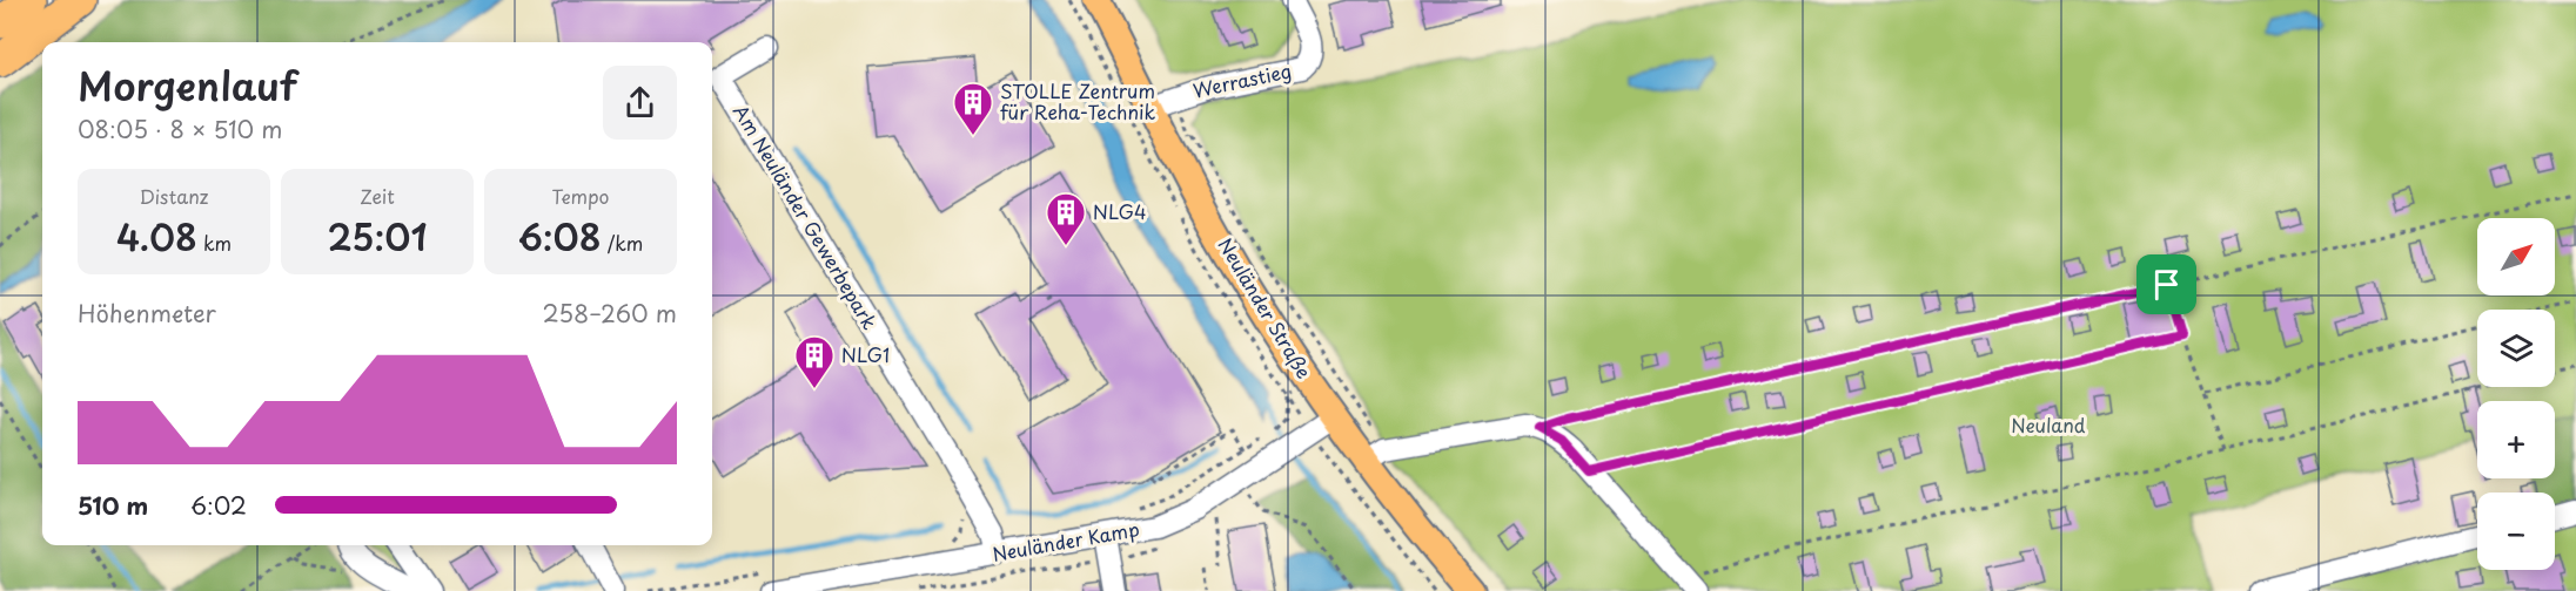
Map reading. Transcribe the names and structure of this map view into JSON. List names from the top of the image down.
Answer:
{
  "streets": {
    "main road": ["Neuländer Straße"],
    "street": ["Werrastieg", "Am Neuländer Gewerbepark", "Neuländer Kamp"]
  },
  "crossings": [
    ["Werrastieg", "Neuländer Straße"],
    ["Am Neuländer Gewerbepark", "Neuländer Kamp"],
    ["Neuländer Straße", "Neuländer Kamp"]
  ],
  "parks": ["Neuland"],
  "places": {
    "building": ["STOLLE Zentrum für Reha-Technik", "NLG4", "NLG1"]
  },
  "north": "top right",
  "page": {
    "heading": ["Morgenlauf", "08:05 · 8 × 510 m"],
    "stats": [
      ["Distanz", "4.08 km"],
      ["Zeit", "25:01"],
      ["Tempo", "6:08 /km"]
    ],
    "map_buttons": ["+", "−"],
    "chart": ["Höhenmeter", "258–260 m"],
    "list": [
      {
        "name": "510 m",
        "note": "6:02"
      }
    ]
  }
}
